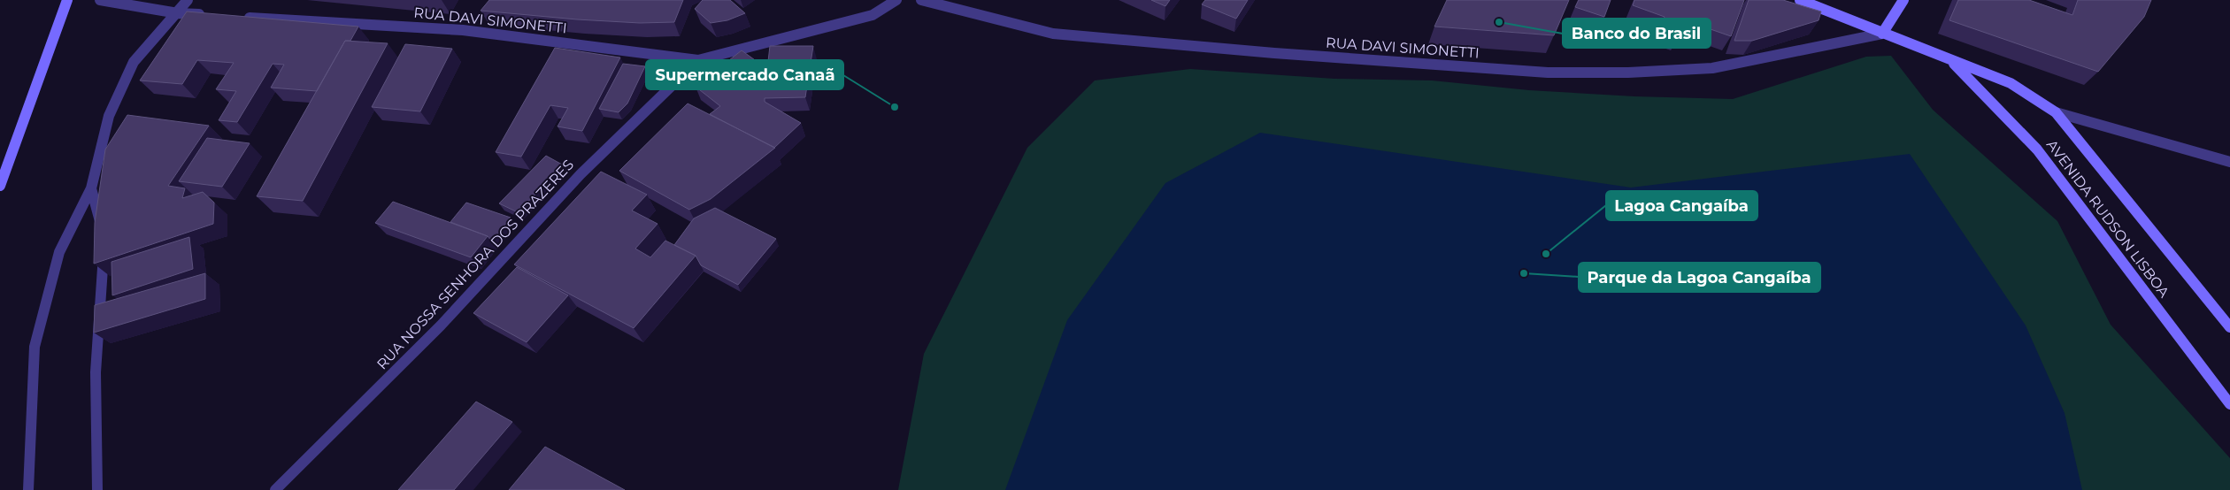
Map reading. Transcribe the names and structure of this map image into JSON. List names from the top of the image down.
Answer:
{
  "streets": {
    "main road": ["AVENIDA RUDSON LISBOA"],
    "street": ["RUA DAVI SIMONETTI", "RUA NOSSA SENHORA DOS PRAZERES"]
  },
  "crossings": [
    ["RUA DAVI SIMONETTI", "AVENIDA RUDSON LISBOA"],
    ["RUA DAVI SIMONETTI", "RUA NOSSA SENHORA DOS PRAZERES"]
  ],
  "places": [
    "Banco do Brasil",
    "Supermercado Canaã",
    "Lagoa Cangaíba",
    "Parque da Lagoa Cangaíba"
  ]
}
